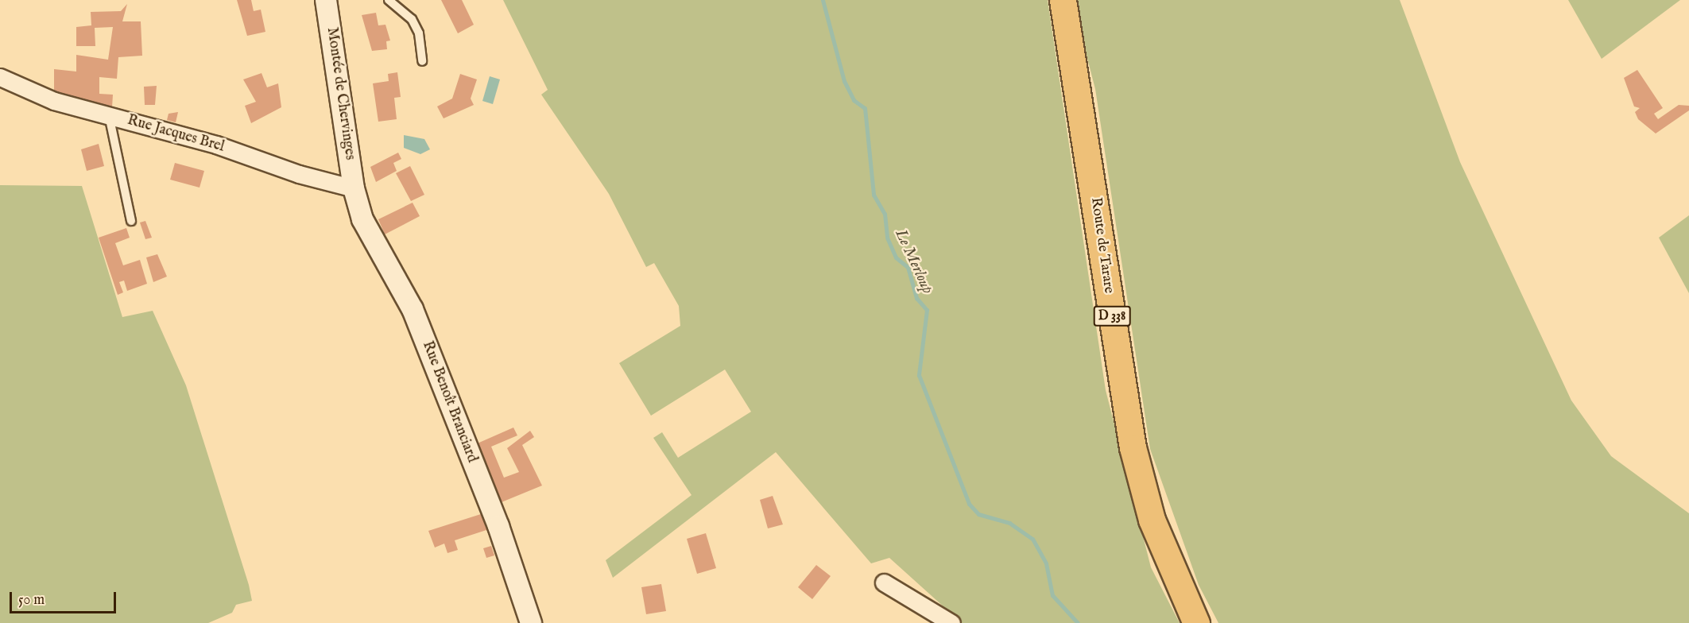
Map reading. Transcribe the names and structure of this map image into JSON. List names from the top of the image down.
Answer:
{
  "streets": {
    "main road": ["Route de Tarare", "D 338"],
    "street": ["Montée de Chervinges", "Rue Jacques Brel", "Rue Benoît Branciard"]
  },
  "crossings": [
    ["Montée de Chervinges", "Rue Jacques Brel"],
    ["Montée de Chervinges", "Rue Benoît Branciard"],
    ["Rue Jacques Brel", "Rue Benoît Branciard"]
  ],
  "water": ["Le Merloup"],
  "scale_bar": "50 m"
}
